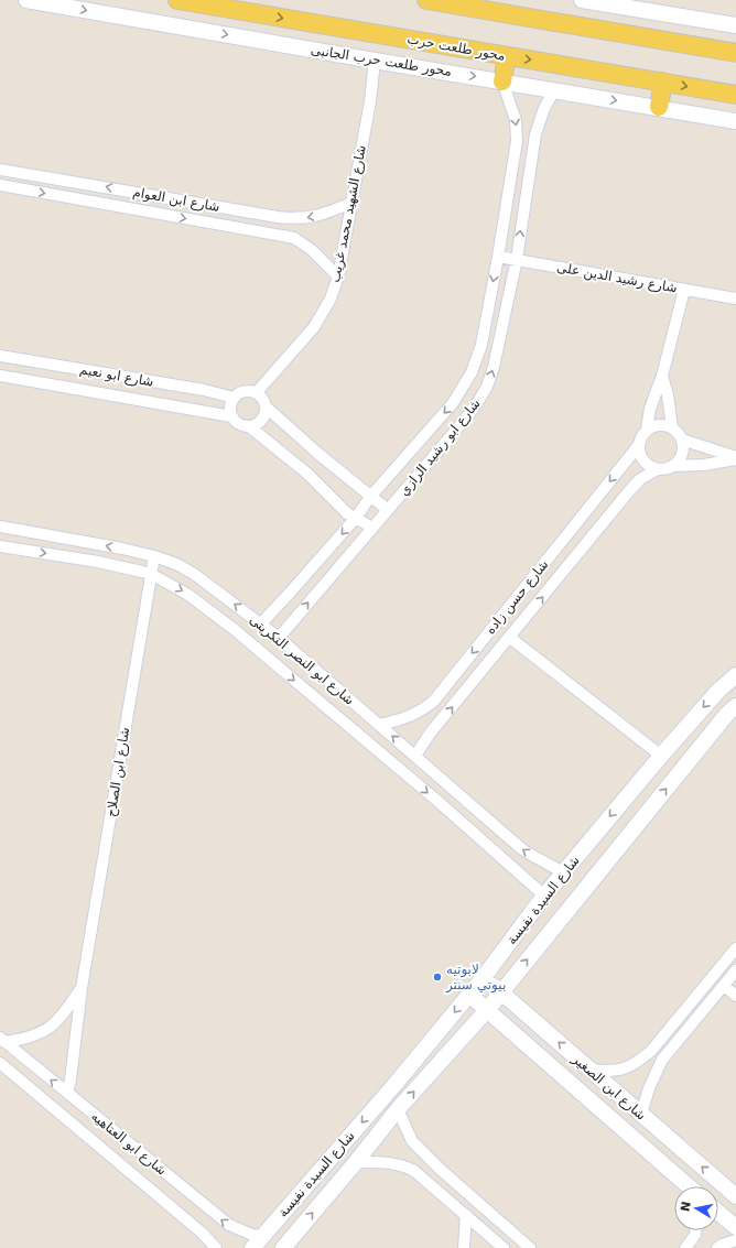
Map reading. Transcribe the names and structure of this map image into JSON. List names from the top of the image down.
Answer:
{
  "streets": {
    "main road": ["محور طلعت حرب"],
    "street": [
      "محور طلعت حرب الجانبى",
      "شارع ابن العوام",
      "شارع الشهيد محمد غريب",
      "شارع رشيد الدين على",
      "شارع ابو نعيم",
      "شارع ابو رشيد الرازي",
      "شارع حسن زاده",
      "شارع ابو النصر التكريتى",
      "شارع ابن الصلاح",
      "شارع السيدة نفيسة",
      "شارع ابن الصغير",
      "شارع ابو العتاهيه"
    ]
  },
  "crossings": [
    ["محور طلعت حرب الجانبى", "شارع الشهيد محمد غريب"],
    ["محور طلعت حرب الجانبى", "شارع ابو رشيد الرازي"],
    ["شارع ابن العوام", "شارع الشهيد محمد غريب"],
    ["شارع الشهيد محمد غريب", "شارع ابو نعيم"],
    ["شارع رشيد الدين على", "شارع ابو رشيد الرازي"],
    ["شارع ابو رشيد الرازي", "شارع ابو النصر التكريتى"],
    ["شارع حسن زاده", "شارع ابو النصر التكريتى"],
    ["شارع ابو النصر التكريتى", "شارع ابن الصلاح"],
    ["شارع ابو النصر التكريتى", "شارع السيدة نفيسة"],
    ["شارع ابن الصلاح", "شارع ابو العتاهيه"],
    ["شارع السيدة نفيسة", "شارع ابن الصغير"],
    ["شارع السيدة نفيسة", "شارع ابو العتاهيه"]
  ],
  "one_way": ["محور طلعت حرب الجانبى"],
  "places": ["لابوتيه بيوتي سنتر"],
  "north": "left"
}
